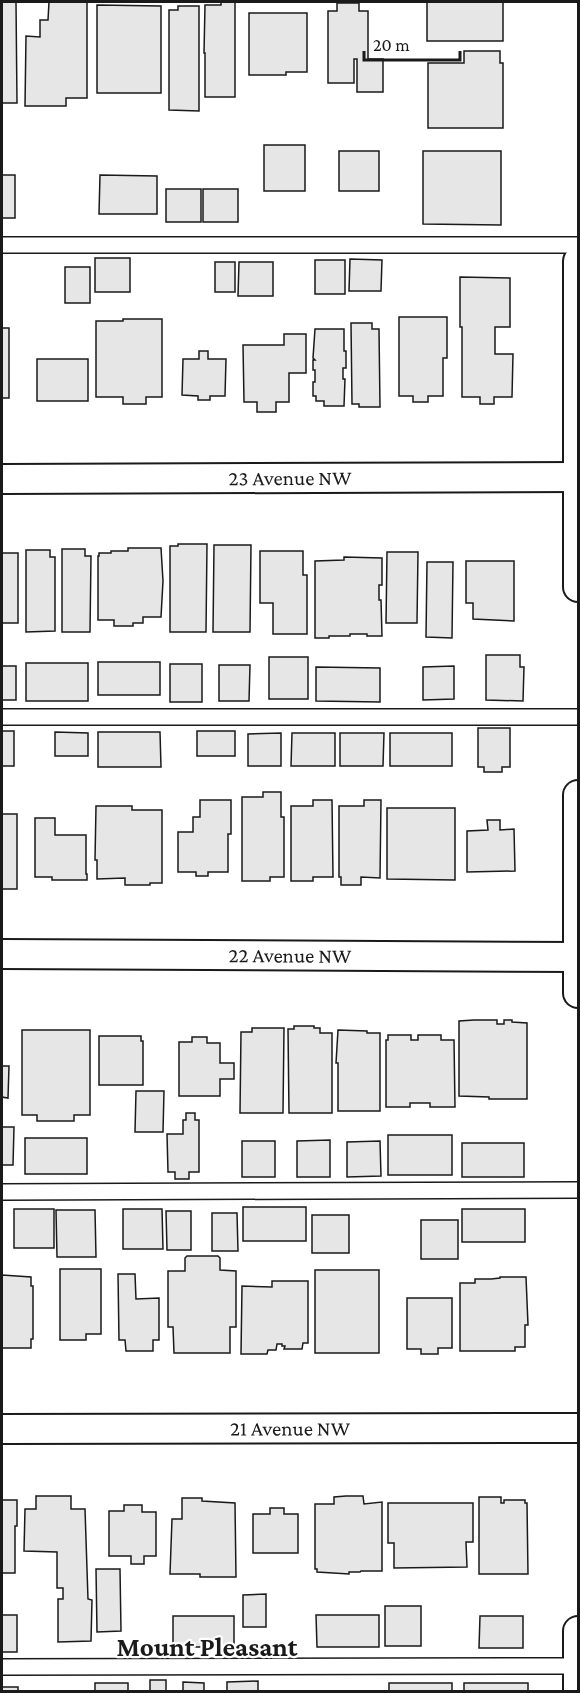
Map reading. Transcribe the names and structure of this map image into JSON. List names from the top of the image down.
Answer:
{
  "streets": {
    "street": ["23 Avenue NW", "22 Avenue NW", "21 Avenue NW"]
  },
  "districts": ["Mount Pleasant"],
  "scale_bar": "20 m"
}
